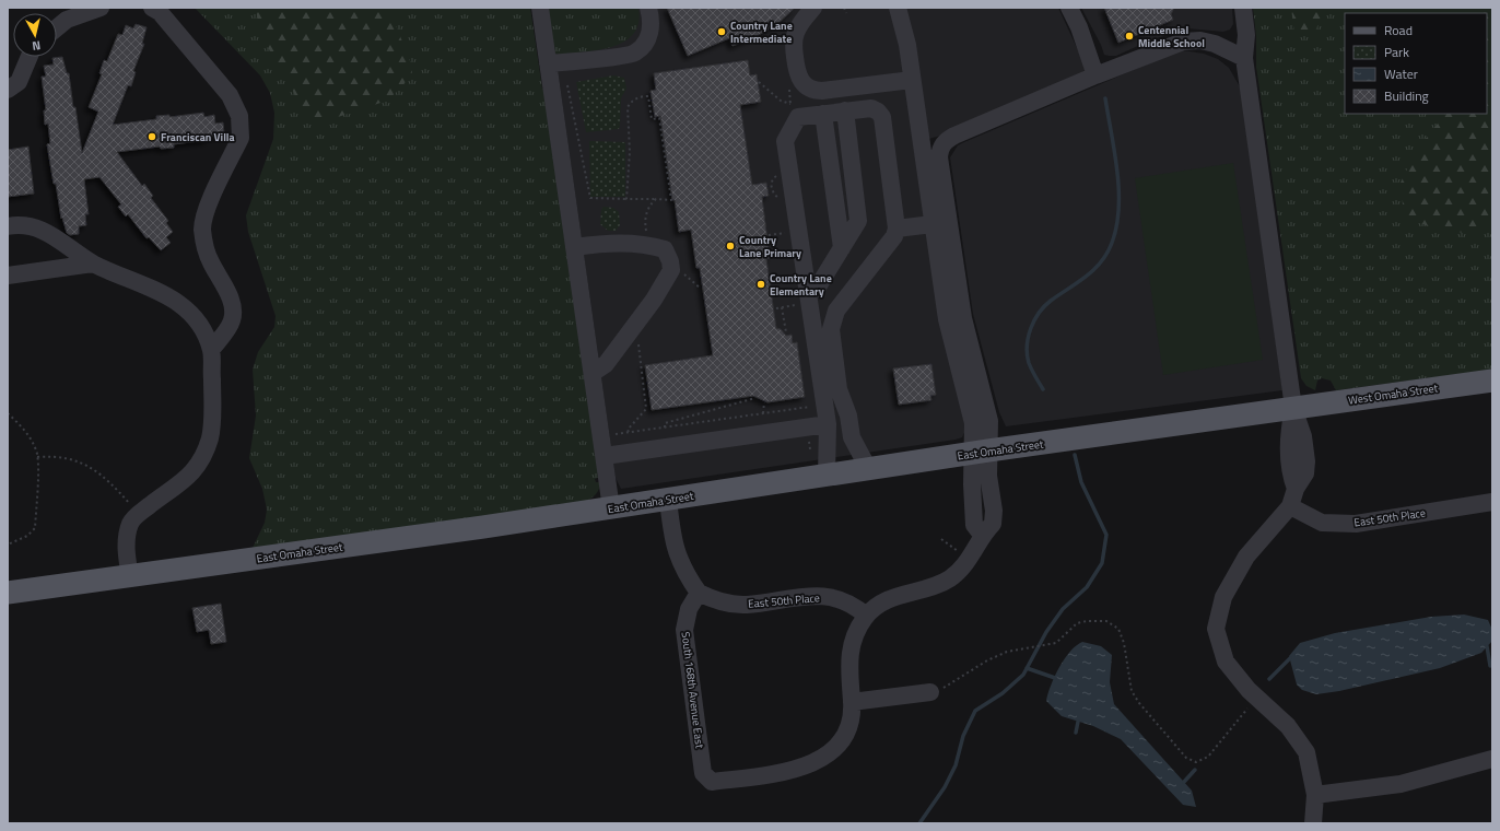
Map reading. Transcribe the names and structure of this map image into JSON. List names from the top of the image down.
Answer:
{
  "streets": {
    "main road": ["West Omaha Street", "East Omaha Street"],
    "street": ["East 50th Place", "South 168th Avenue East"]
  },
  "crossings": [
    ["West Omaha Street", "East Omaha Street"],
    ["East 50th Place", "South 168th Avenue East"]
  ],
  "places": [
    "Country Lane Intermediate",
    "Centennial Middle School",
    "Franciscan Villa",
    "Country Lane Primary",
    "Country Lane Elementary"
  ],
  "legend": [
    "Road",
    "Park",
    "Water",
    "Building"
  ],
  "north": "bottom"
}
